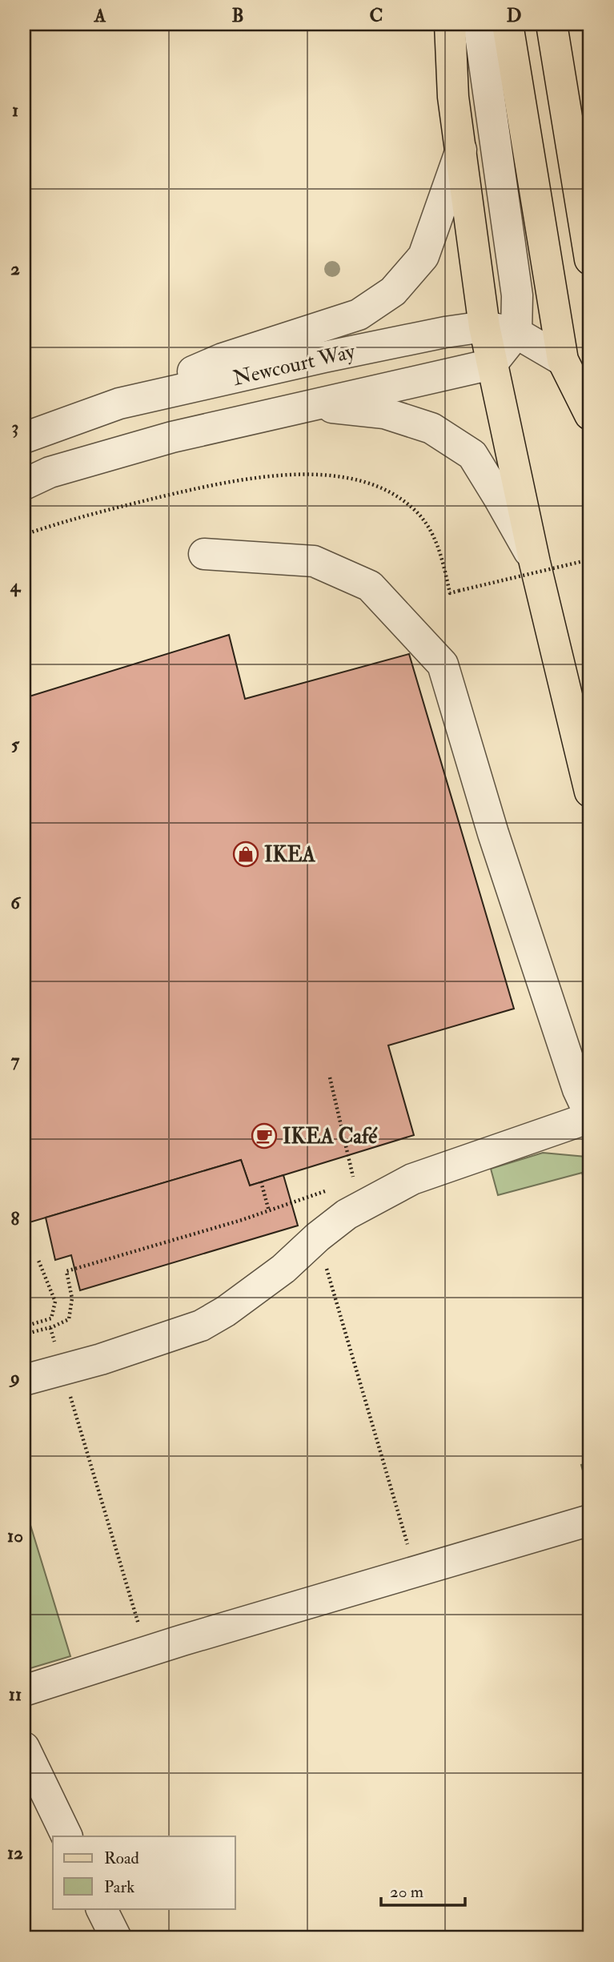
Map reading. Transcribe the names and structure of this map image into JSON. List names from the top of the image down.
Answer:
{
  "streets": {
    "street": ["Newcourt Way"]
  },
  "places": {
    "shop": ["IKEA"],
    "cafe": ["IKEA Café"]
  },
  "legend": ["Road", "Park"],
  "scale_bar": "20 m",
  "grid": {
    "columns": [
      "A",
      "B",
      "C",
      "D"
    ],
    "rows": [
      "1",
      "2",
      "3",
      "4",
      "5",
      "6",
      "7",
      "8",
      "9",
      "10",
      "11",
      "12"
    ]
  }
}
